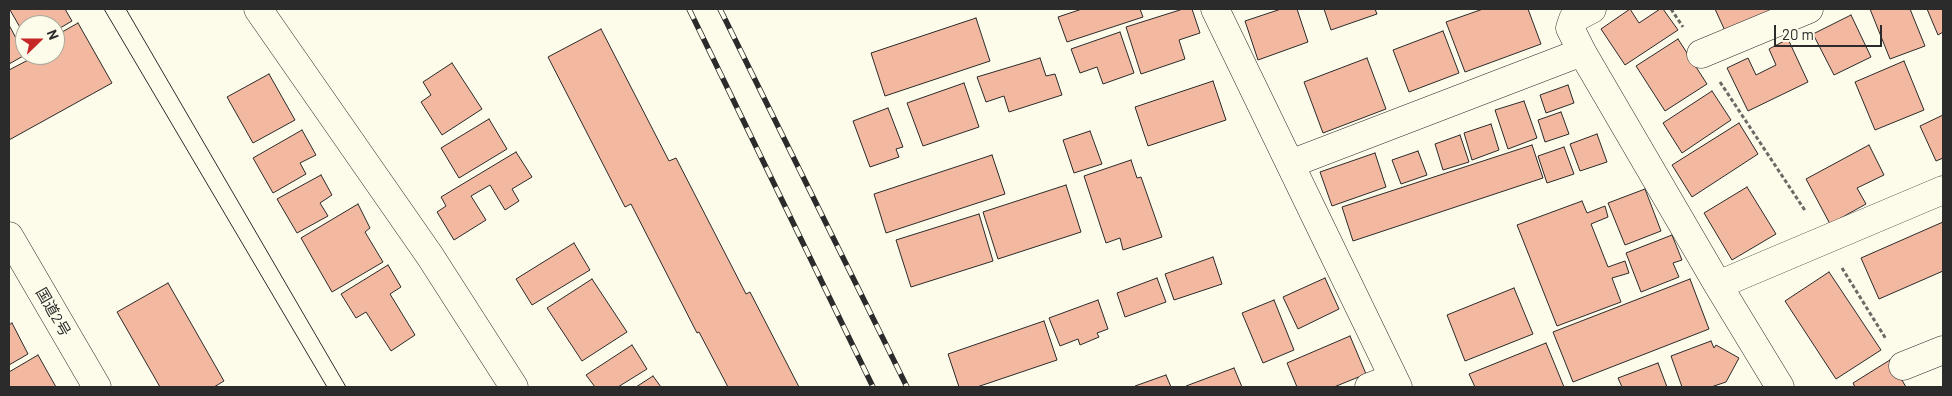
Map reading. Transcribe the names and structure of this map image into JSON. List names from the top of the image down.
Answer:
{
  "streets": {
    "main road": ["国道2号"]
  },
  "scale_bar": "20 m",
  "north": "right"
}
